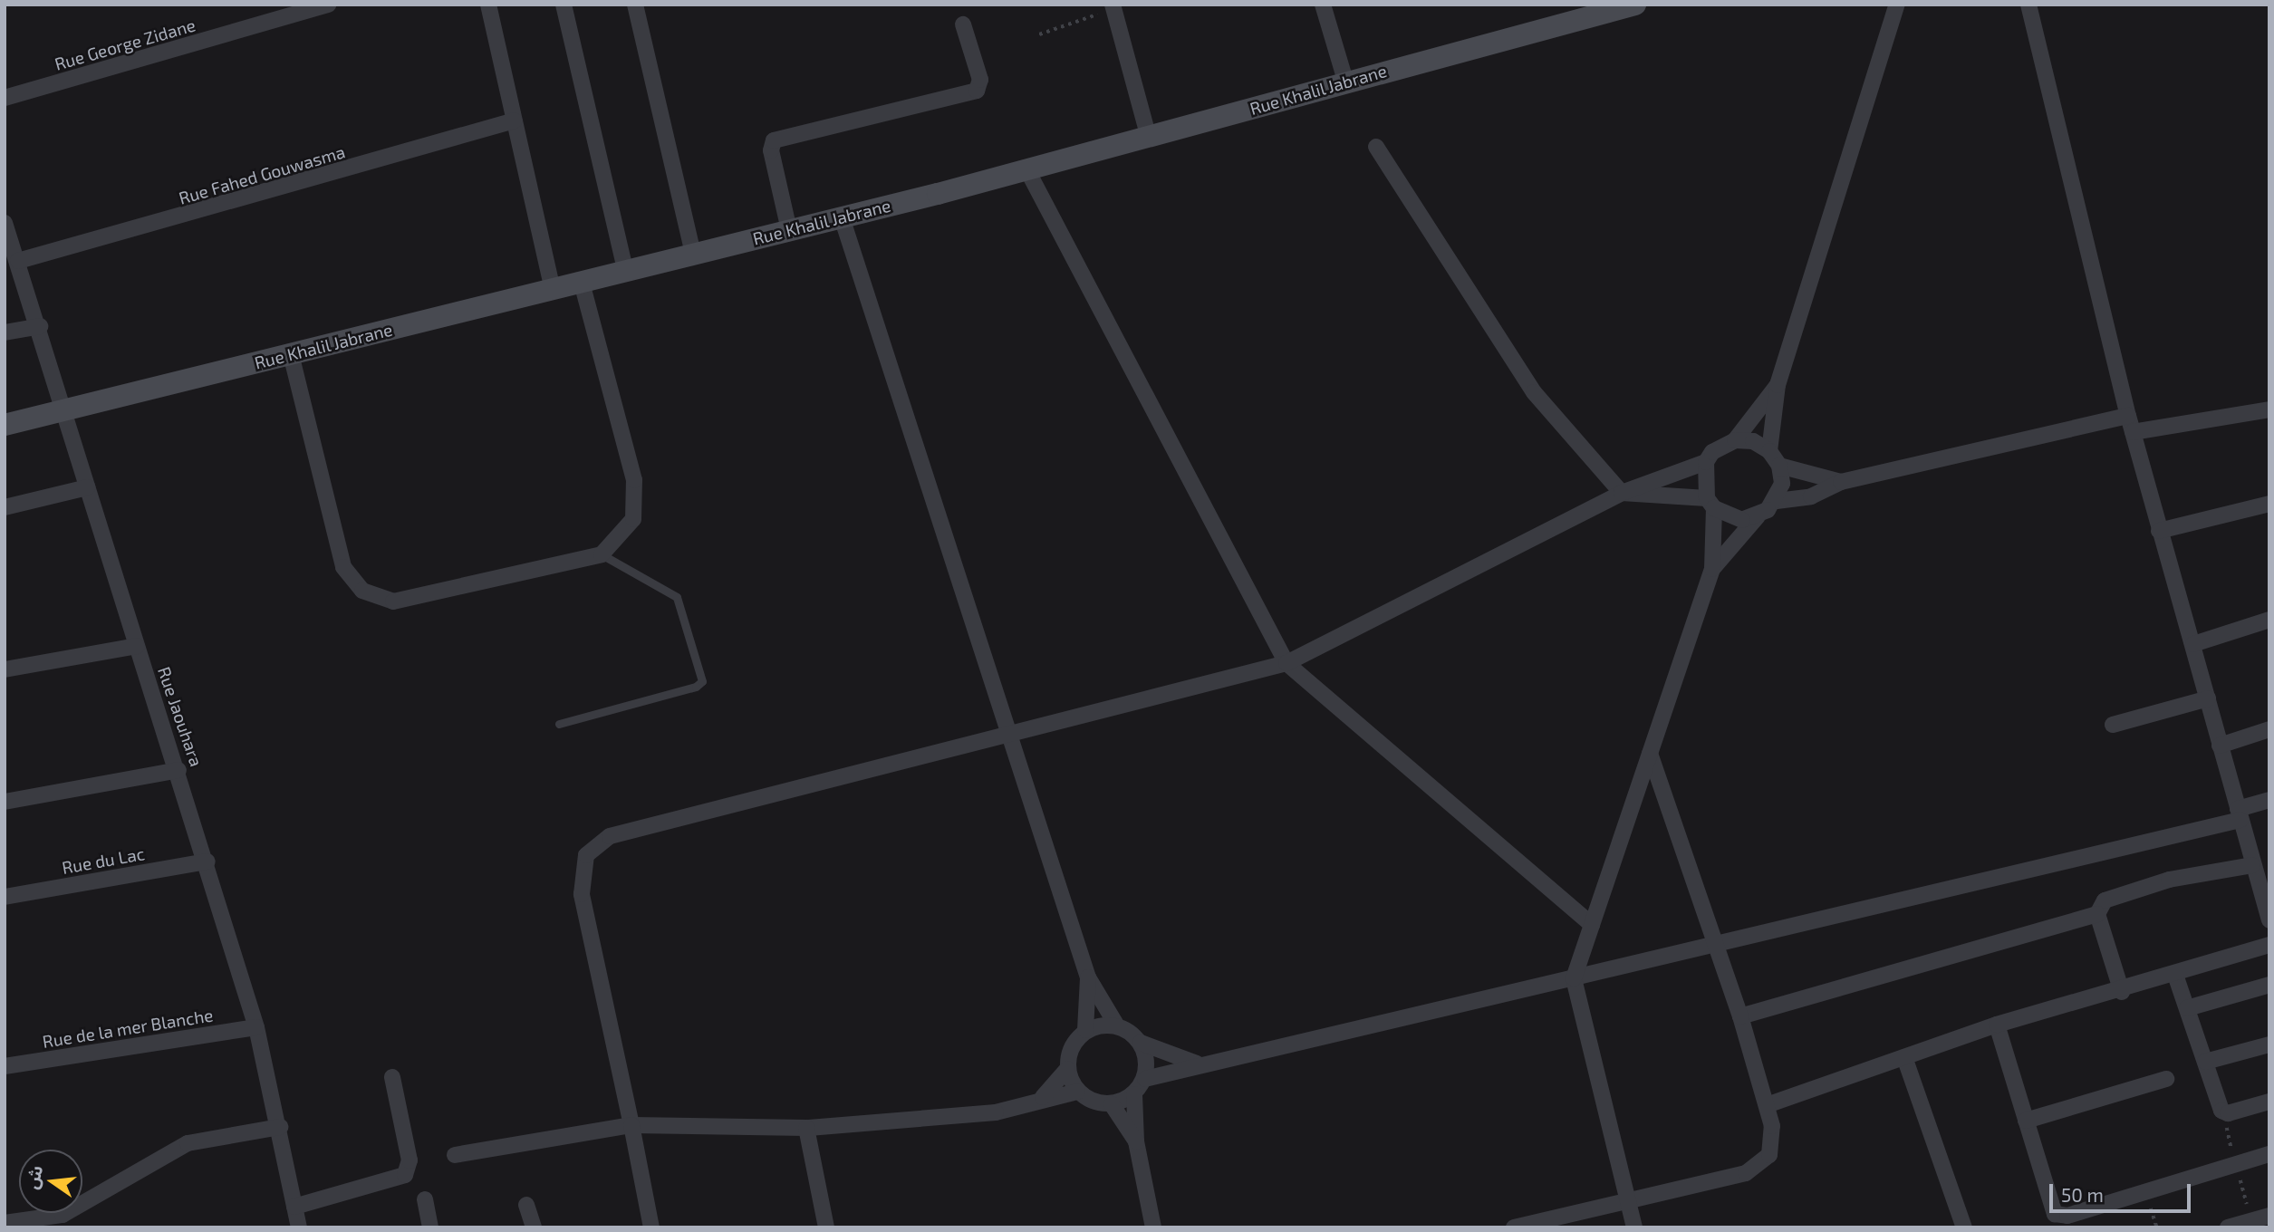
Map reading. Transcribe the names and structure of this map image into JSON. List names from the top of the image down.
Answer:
{
  "streets": {
    "street": [
      "Rue George Zidane",
      "Rue Khalil Jabrane",
      "Rue Fahed Gouwasma",
      "Rue Jaouhara",
      "Rue du Lac",
      "Rue de la mer Blanche"
    ]
  },
  "crossings": [
    ["Rue Khalil Jabrane", "Rue Jaouhara"],
    ["Rue Fahed Gouwasma", "Rue Jaouhara"],
    ["Rue Jaouhara", "Rue du Lac"],
    ["Rue Jaouhara", "Rue de la mer Blanche"]
  ],
  "scale_bar": "50 m",
  "north": "left"
}
